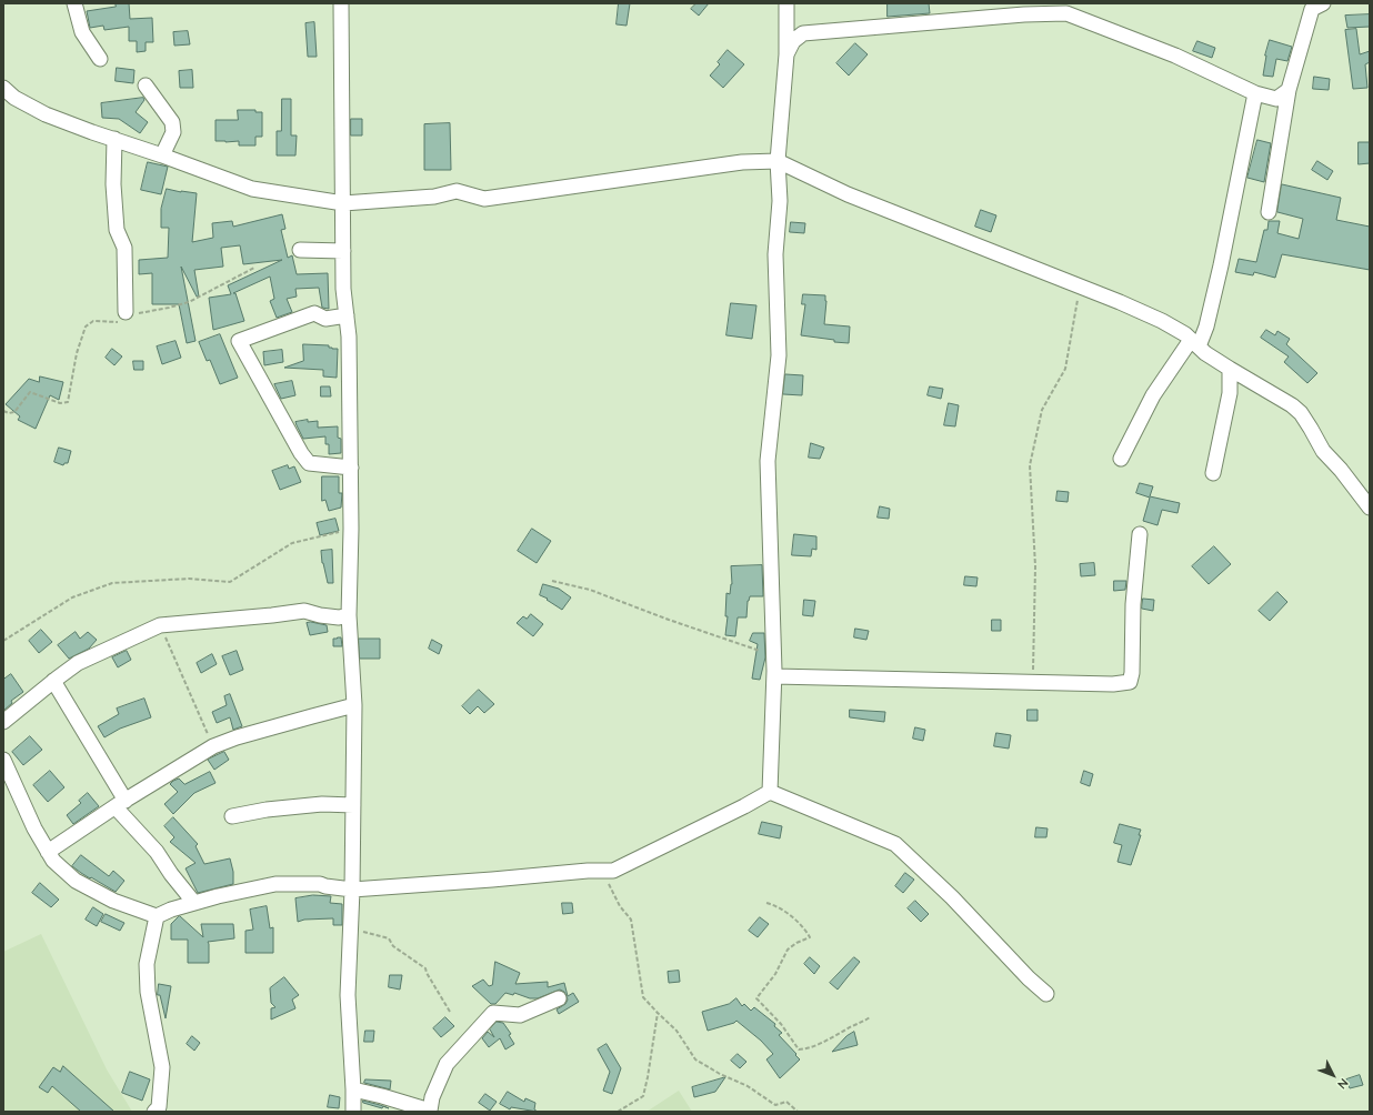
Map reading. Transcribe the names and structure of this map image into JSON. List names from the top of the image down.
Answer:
{
  "north": "bottom right"
}
